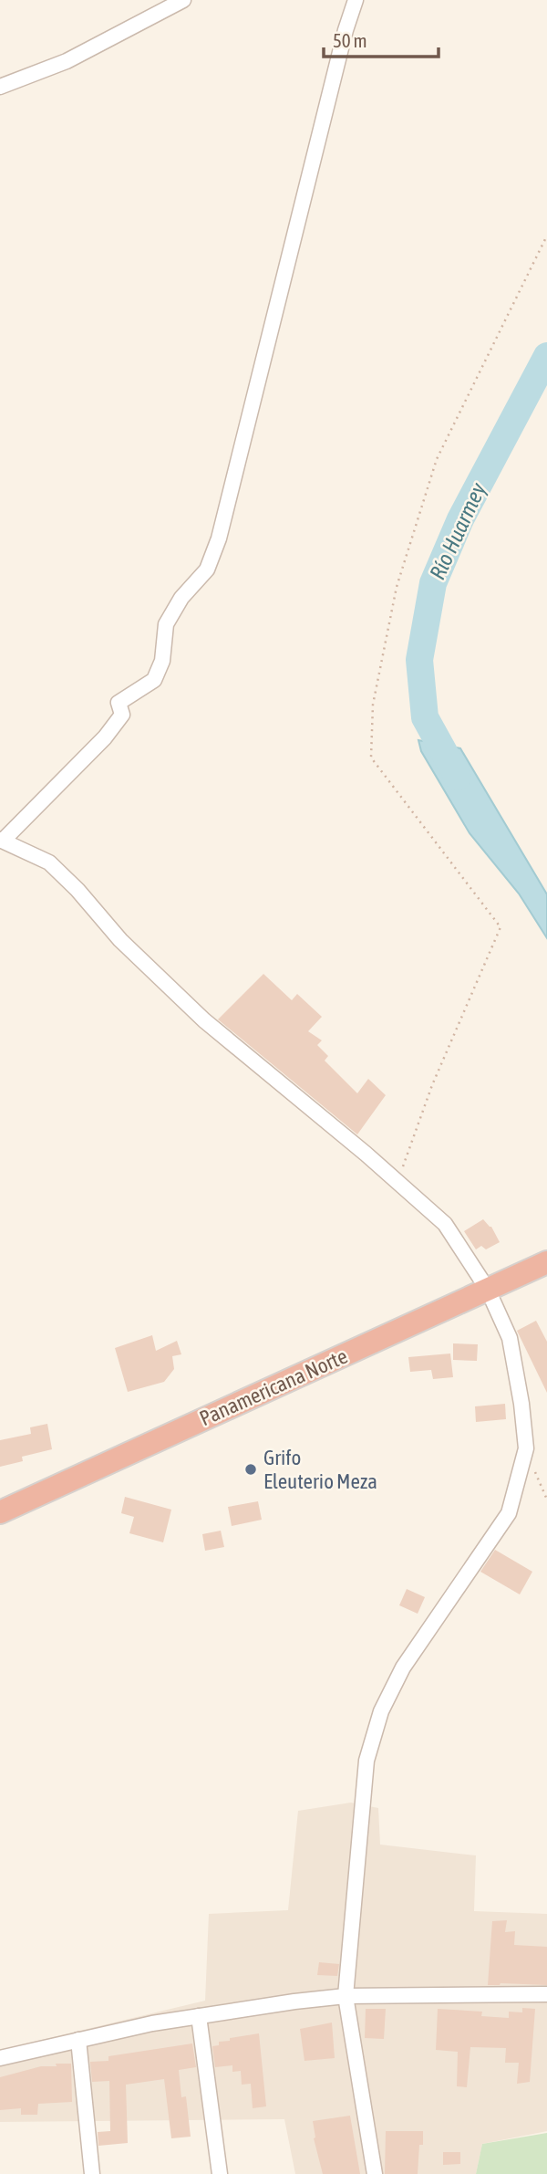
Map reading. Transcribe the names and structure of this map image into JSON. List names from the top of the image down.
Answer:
{
  "streets": {
    "highway": ["Panamericana Norte"]
  },
  "water": ["Río Huarmey"],
  "places": ["Grifo Eleuterio Meza"],
  "scale_bar": "50 m"
}
